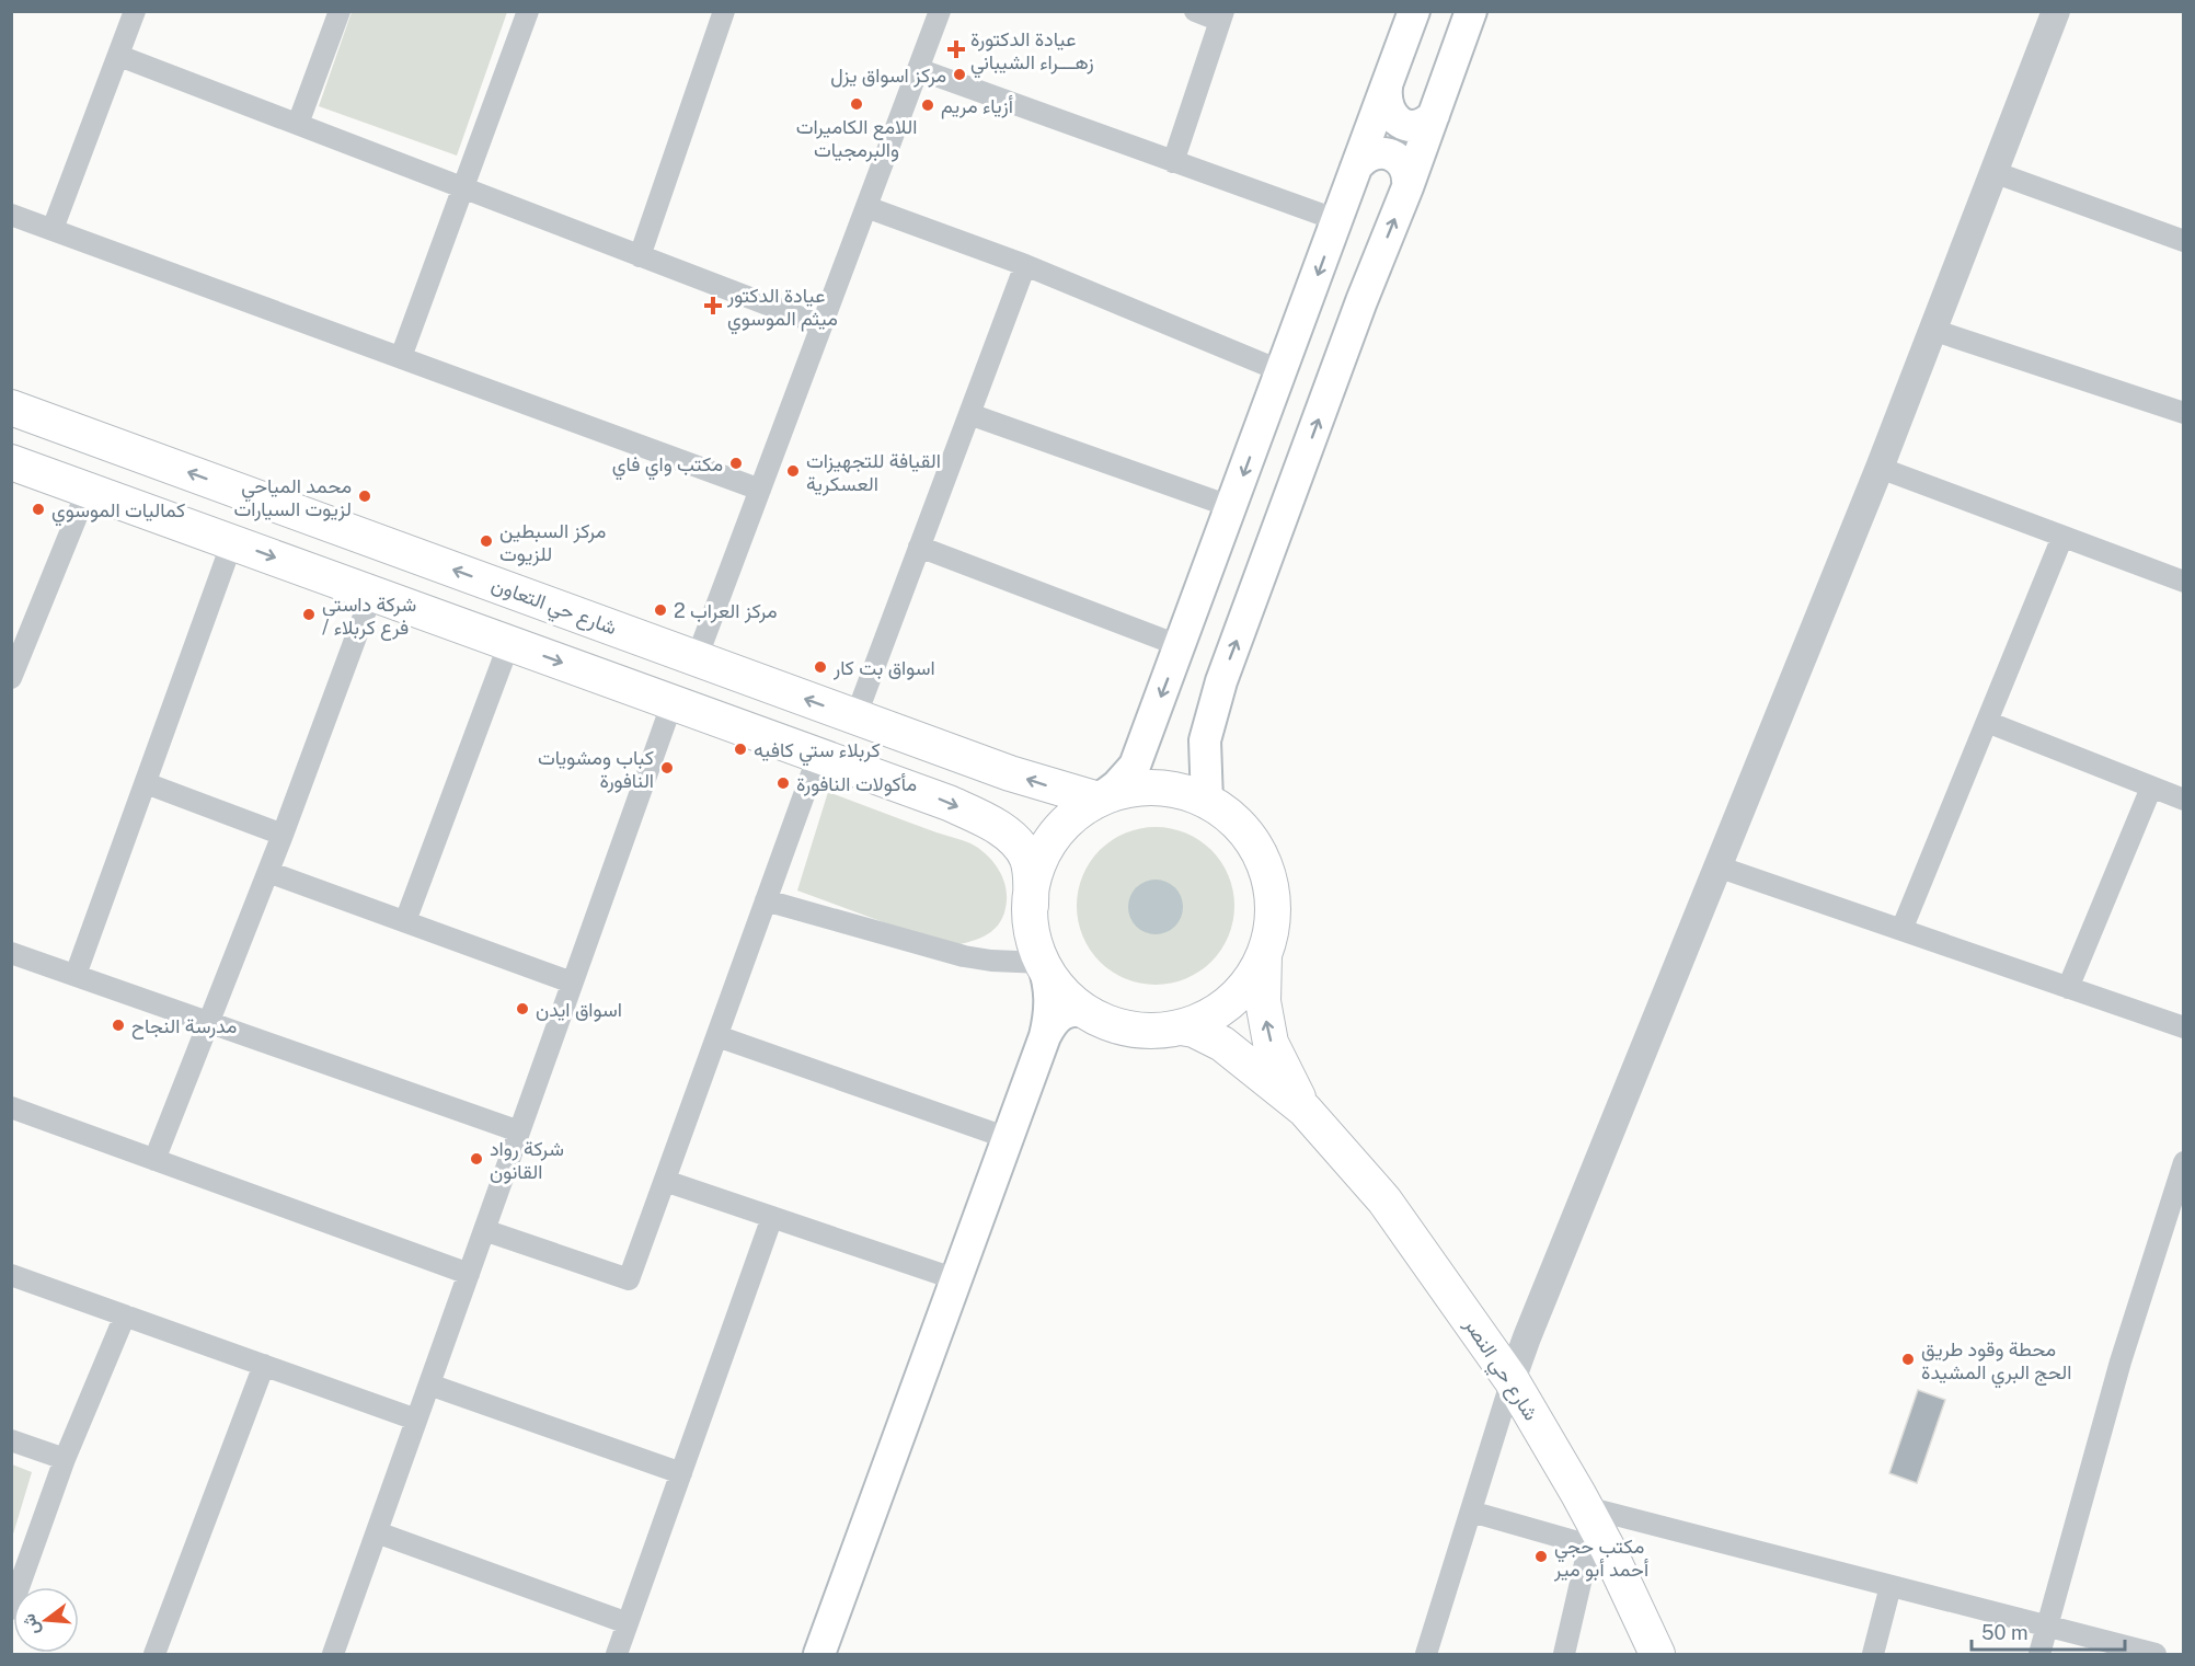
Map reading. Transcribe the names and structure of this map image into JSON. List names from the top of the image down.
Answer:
{
  "streets": {
    "main road": ["شارع حي التعاون", "شارع حي النصر"]
  },
  "places": {
    "health": ["عيادة الدكتورة زهـــراء الشيباني", "عيادة الدكتور ميثم الموسوي"],
    "other": [
      "مركز اسواق يزل",
      "اللامع الكاميرات والبرمجيات",
      "أزياء مريم",
      "مكتب واي فاي",
      "القيافة للتجهيزات العسكرية",
      "محمد المياحي لزيوت السيارات",
      "كماليات الموسوي",
      "مركز السبطين للزيوت",
      "مركز العراب 2",
      "شركة داستي / فرع كربلاء",
      "اسواق بت كار",
      "كربلاء ستي كافيه",
      "كباب ومشويات النافورة",
      "مأكولات النافورة",
      "اسواق ايدن",
      "مدرسة النجاح",
      "شركة رواد القانون",
      "محطة وقود طريق الحج البري المشيدة",
      "مكتب حجي أحمد أبو مير"
    ]
  },
  "scale_bar": "50 m",
  "north": "left"
}
